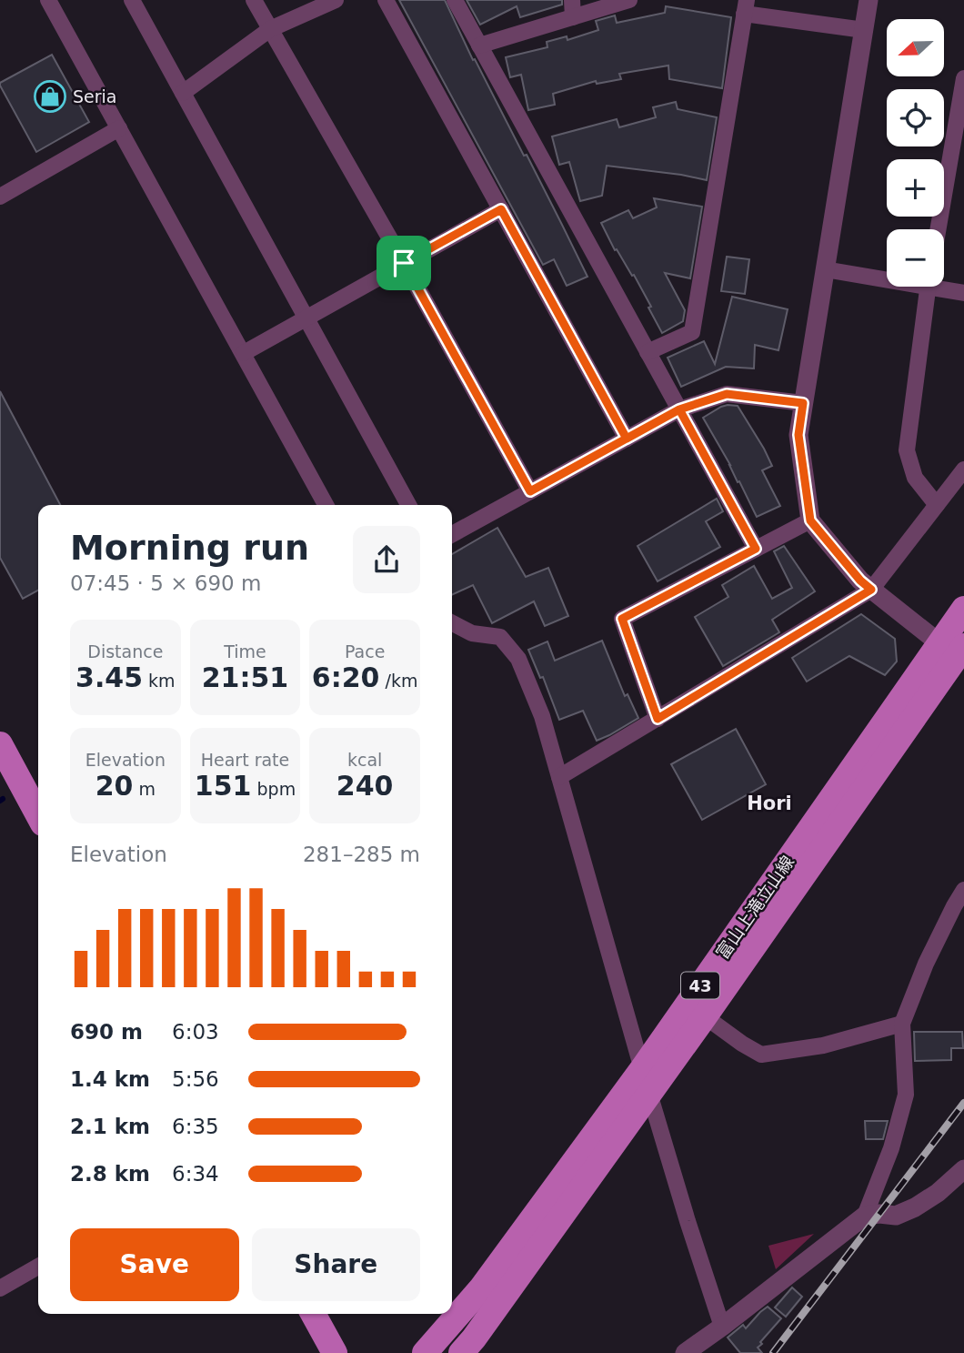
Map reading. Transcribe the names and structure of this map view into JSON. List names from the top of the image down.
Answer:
{
  "streets": {
    "main road": ["富山上滝立山線", "43"]
  },
  "districts": ["Hori"],
  "places": {
    "shop": ["Seria"]
  },
  "north": "left",
  "page": {
    "map_buttons": ["+", "−"],
    "heading": ["Morning run", "07:45 · 5 × 690 m"],
    "stats": [
      ["Distance", "3.45 km"],
      ["Time", "21:51"],
      ["Pace", "6:20 /km"],
      ["Elevation", "20 m"],
      ["Heart rate", "151 bpm"],
      ["kcal", "240"]
    ],
    "chart": ["Elevation", "281–285 m"],
    "list": [
      {
        "name": "690 m",
        "note": "6:03"
      },
      {
        "name": "1.4 km",
        "note": "5:56"
      },
      {
        "name": "2.1 km",
        "note": "6:35"
      },
      {
        "name": "2.8 km",
        "note": "6:34"
      }
    ],
    "buttons": ["Save", "Share"]
  }
}
